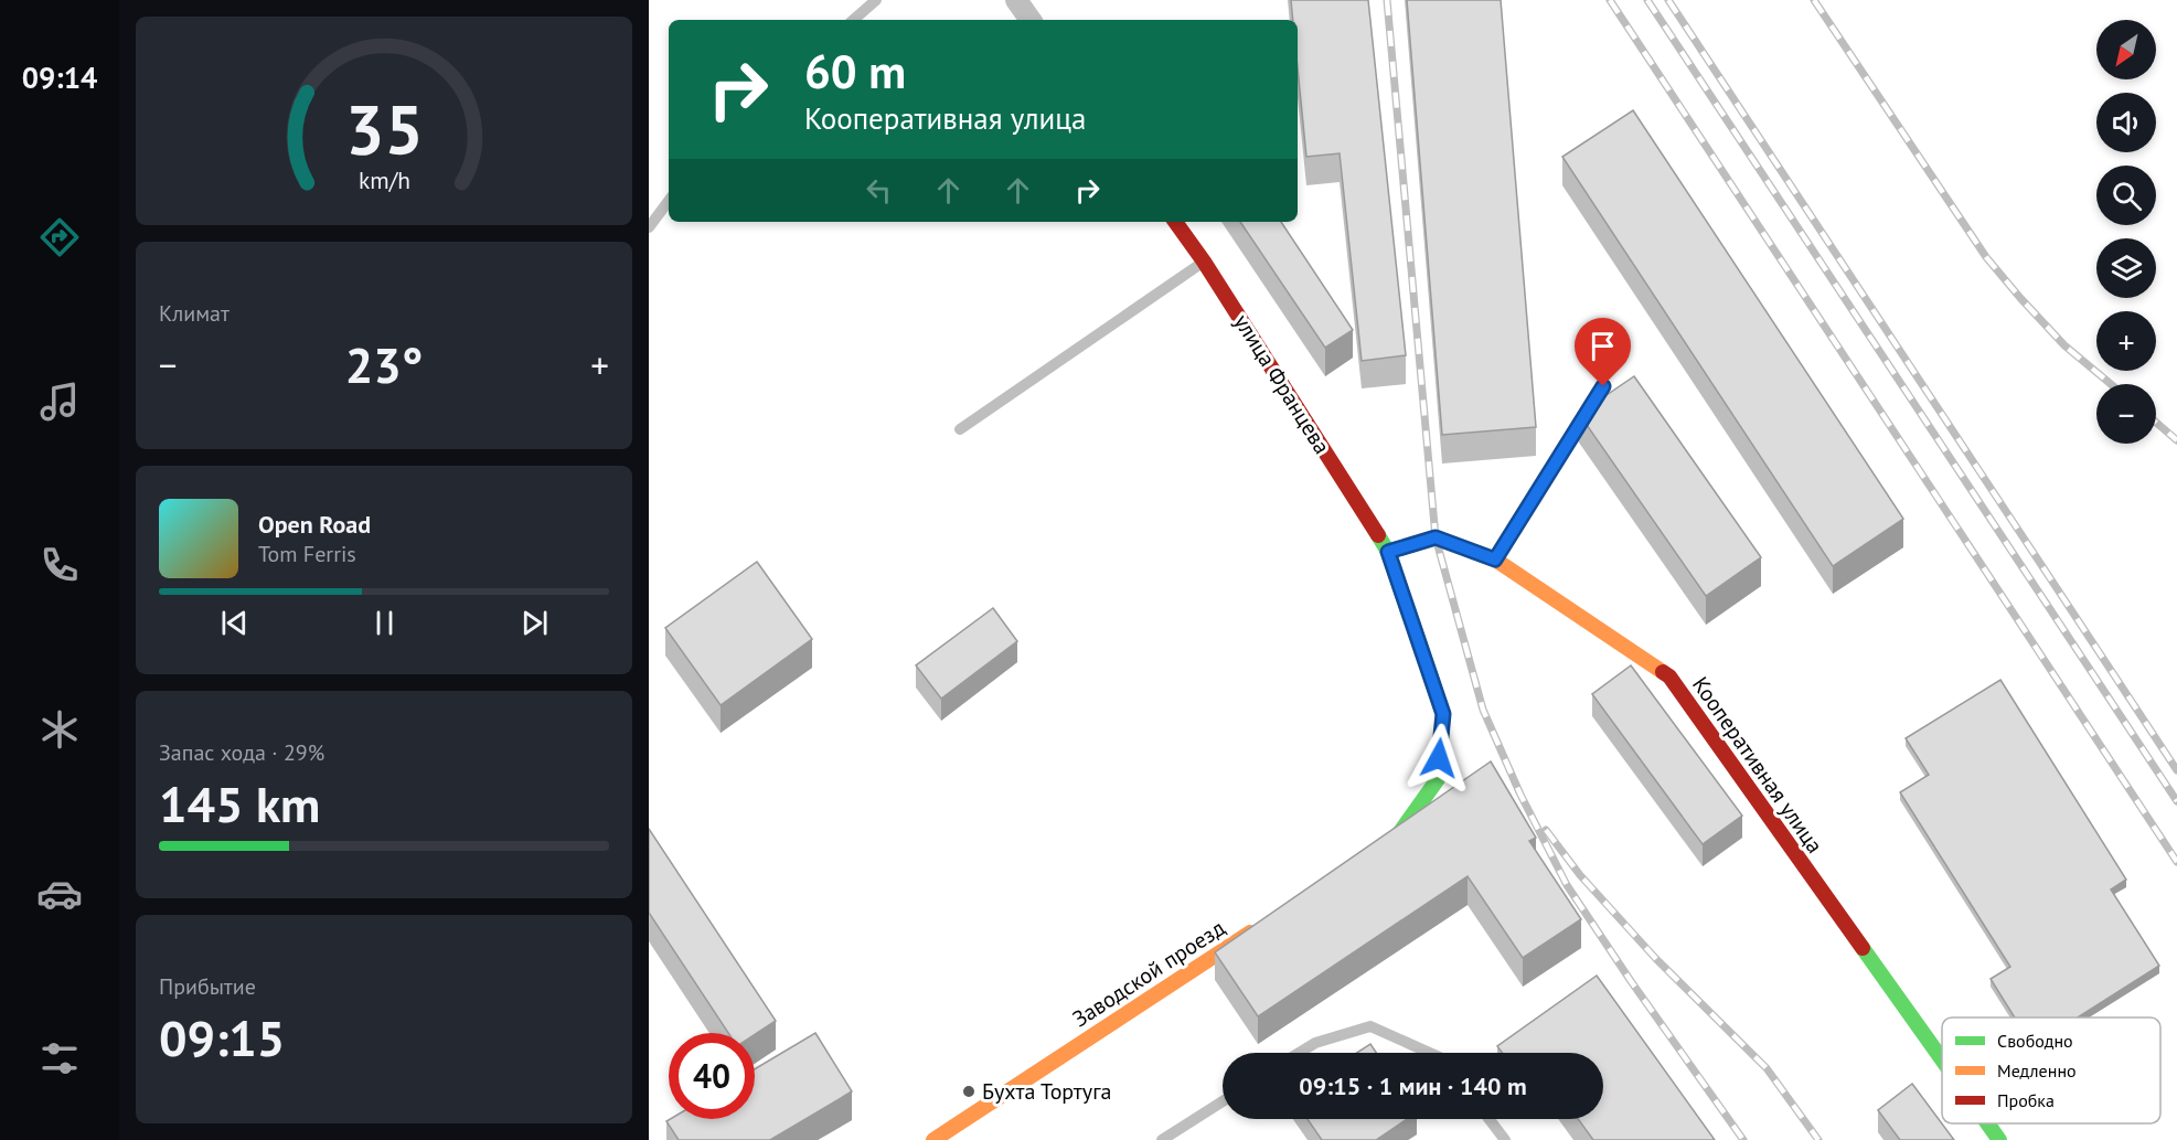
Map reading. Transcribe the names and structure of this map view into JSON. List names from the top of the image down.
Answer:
{
  "streets": {
    "street": ["улица Францева", "Кооперативная улица", "Заводской проезд"]
  },
  "crossings": [
    ["улица Францева", "Кооперативная улица"]
  ],
  "places": ["Бухта Тортуга"],
  "legend": ["Свободно", "Медленно", "Пробка"],
  "north": "bottom left",
  "page": {
    "tabs": "09:14",
    "map_buttons": ["+", "−"],
    "turn": ["60 m", "Кооперативная улица"],
    "tile": [
      "Климат",
      ["Запас хода · 29%", "145 km"],
      ["Прибытие", "09:15"]
    ],
    "heat": ["−", "23°", "+"],
    "song": ["Open Road", "Tom Ferris"],
    "limit": "40",
    "trip": "09:15 · 1 мин · 140 m",
    "gauge": ["35", "km/h"]
  }
}
